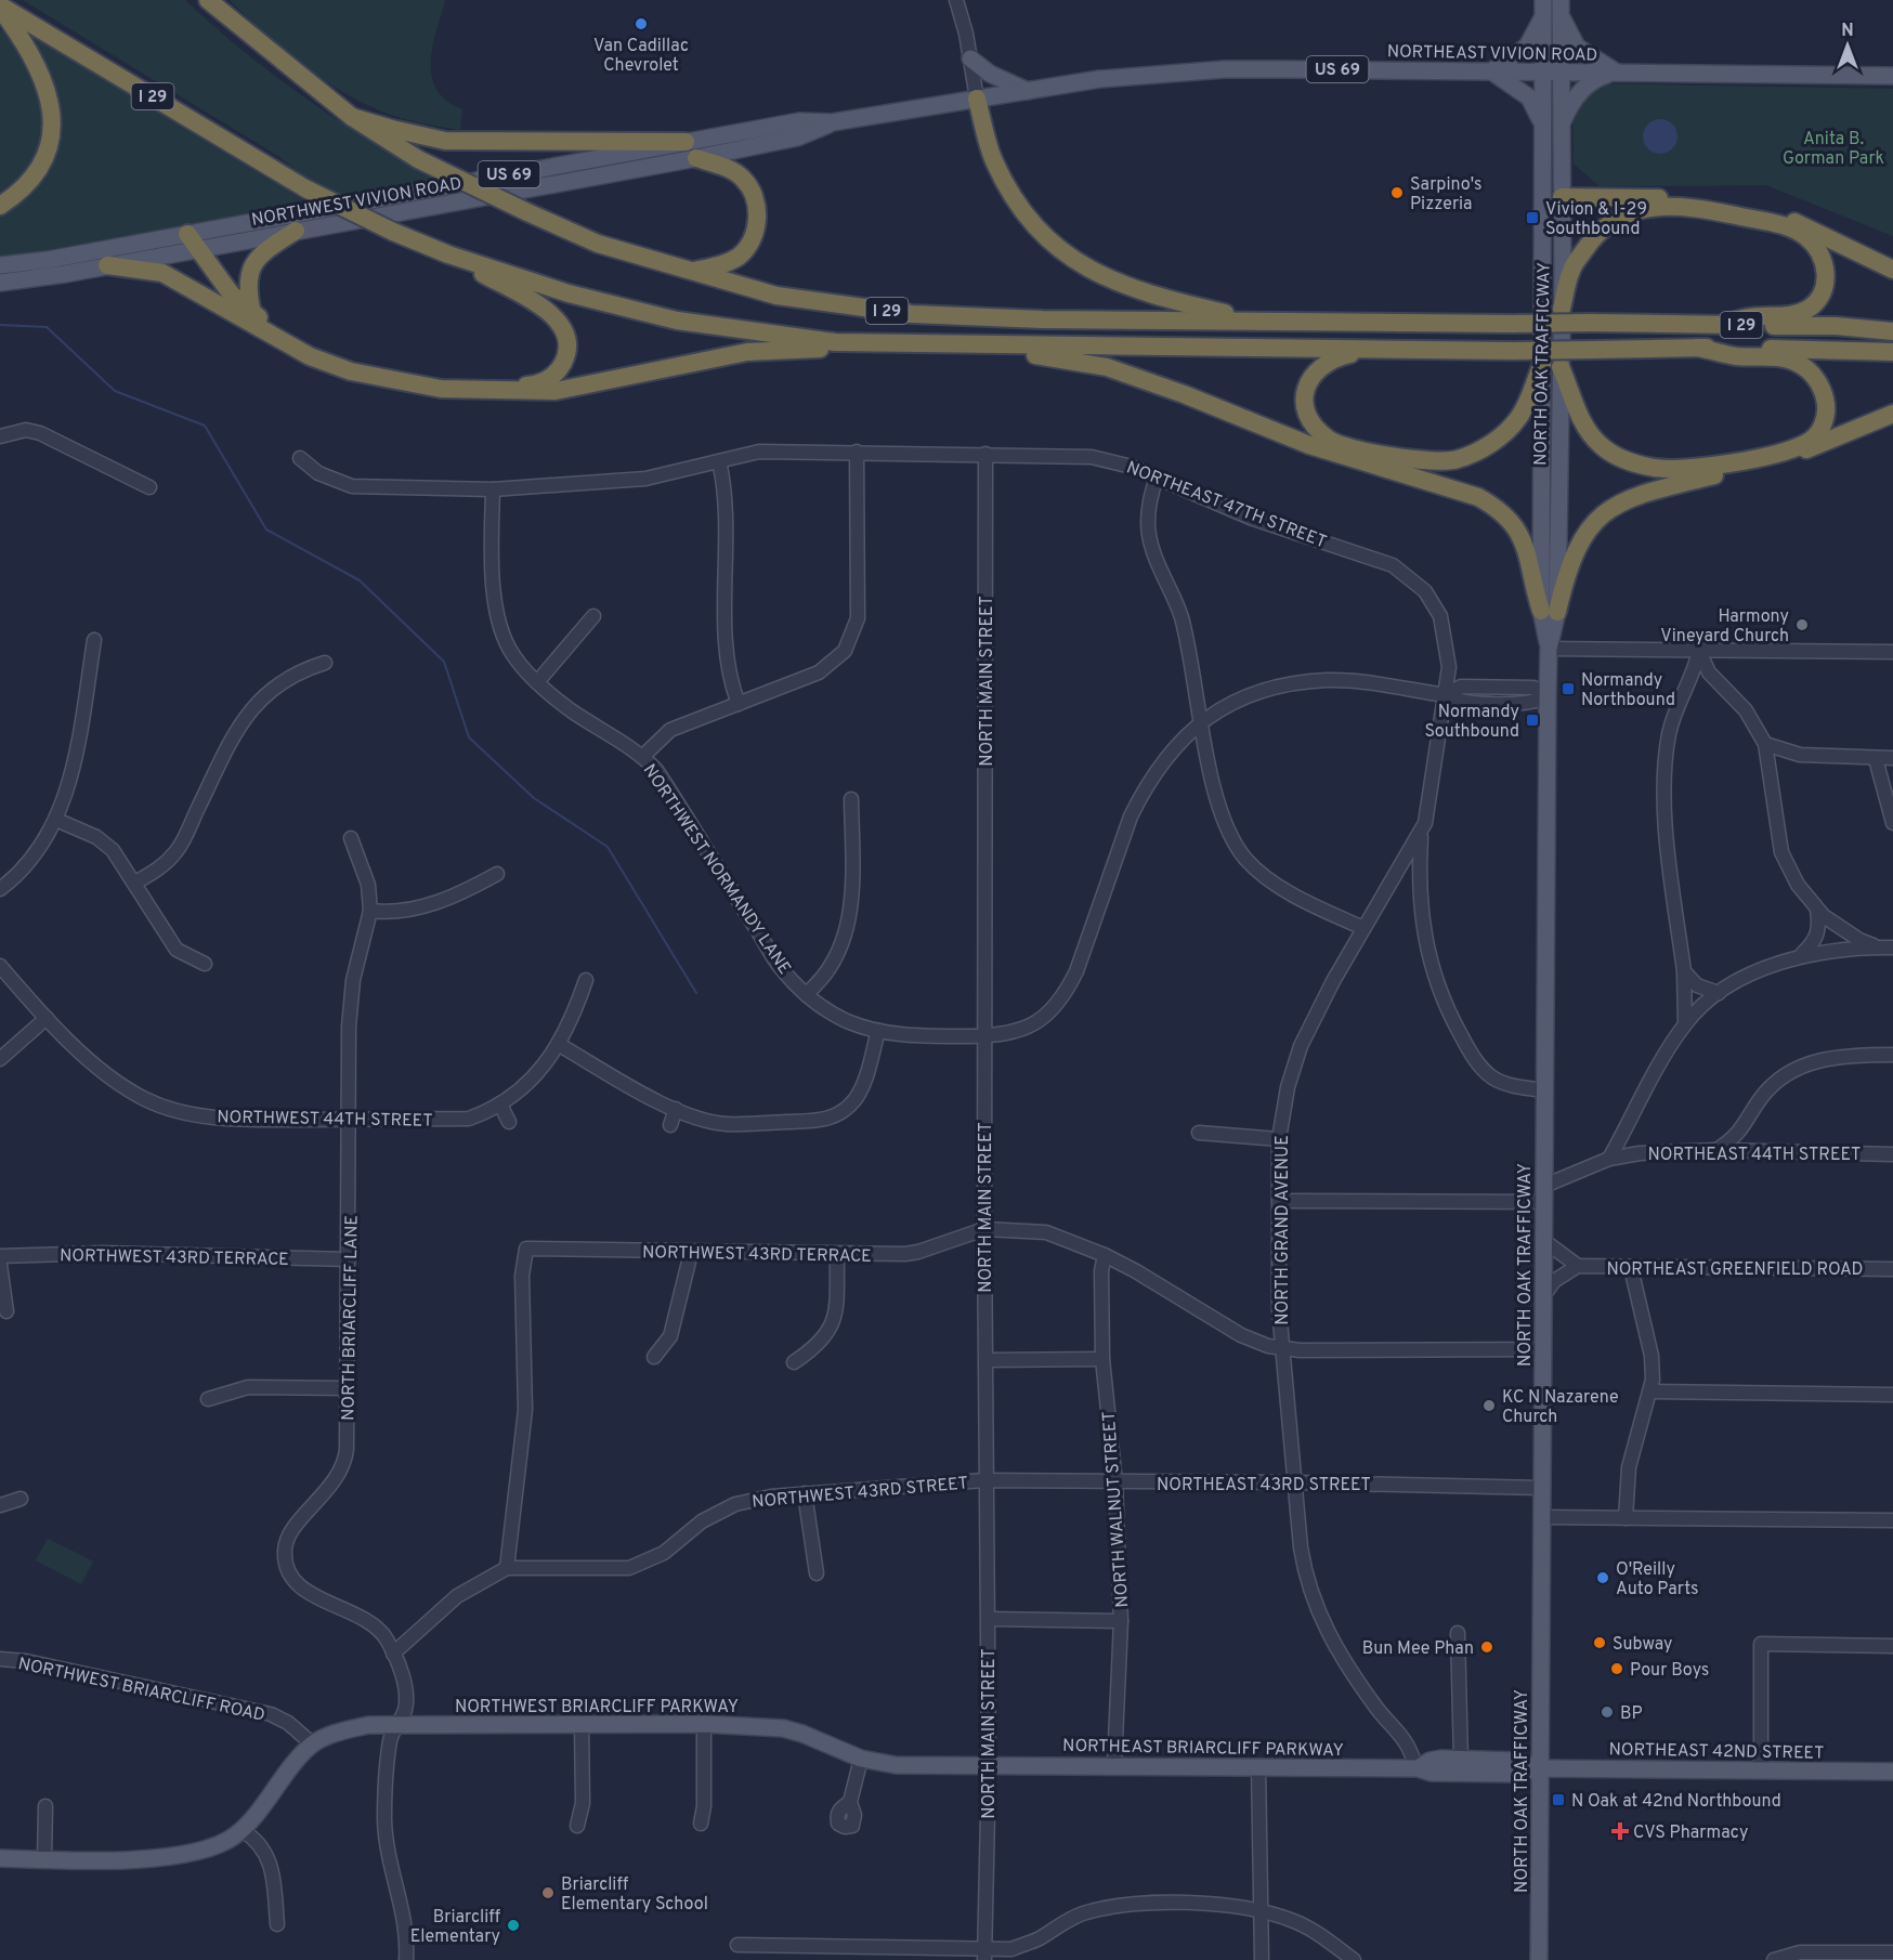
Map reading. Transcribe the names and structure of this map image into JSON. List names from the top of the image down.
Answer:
{
  "streets": {
    "highway": ["I 29"],
    "main road": [
      "NORTHEAST VIVION ROAD",
      "US 69",
      "NORTHWEST VIVION ROAD",
      "NORTH OAK TRAFFICWAY",
      "NORTHWEST BRIARCLIFF PARKWAY",
      "NORTHEAST BRIARCLIFF PARKWAY",
      "NORTHEAST 42ND STREET"
    ],
    "street": [
      "NORTHEAST 47TH STREET",
      "NORTH MAIN STREET",
      "NORTHWEST NORMANDY LANE",
      "NORTHWEST 44TH STREET",
      "NORTHEAST 44TH STREET",
      "NORTH GRAND AVENUE",
      "NORTHWEST 43RD TERRACE",
      "NORTHEAST GREENFIELD ROAD",
      "NORTH BRIARCLIFF LANE",
      "NORTHEAST 43RD STREET",
      "NORTHWEST 43RD STREET",
      "NORTH WALNUT STREET",
      "NORTHWEST BRIARCLIFF ROAD"
    ]
  },
  "crossings": [
    ["NORTHEAST VIVION ROAD", "NORTHWEST VIVION ROAD"],
    ["NORTHEAST VIVION ROAD", "NORTH OAK TRAFFICWAY"],
    ["NORTH OAK TRAFFICWAY", "NORTHEAST 44TH STREET"],
    ["NORTH OAK TRAFFICWAY", "NORTHEAST 43RD STREET"],
    ["NORTH OAK TRAFFICWAY", "NORTHEAST BRIARCLIFF PARKWAY"],
    ["NORTH OAK TRAFFICWAY", "NORTHEAST 42ND STREET"],
    ["NORTHEAST 47TH STREET", "NORTH MAIN STREET"],
    ["NORTHEAST 47TH STREET", "NORTHWEST NORMANDY LANE"],
    ["NORTHEAST 47TH STREET", "NORTH GRAND AVENUE"],
    ["NORTH MAIN STREET", "NORTHWEST NORMANDY LANE"],
    ["NORTH MAIN STREET", "NORTHWEST 43RD TERRACE"],
    ["NORTH MAIN STREET", "NORTHEAST 43RD STREET"],
    ["NORTH MAIN STREET", "NORTHWEST 43RD STREET"],
    ["NORTH MAIN STREET", "NORTHWEST BRIARCLIFF PARKWAY"],
    ["NORTH MAIN STREET", "NORTHEAST BRIARCLIFF PARKWAY"],
    ["NORTHWEST NORMANDY LANE", "NORTH GRAND AVENUE"],
    ["NORTHWEST 44TH STREET", "NORTH BRIARCLIFF LANE"],
    ["NORTHEAST 44TH STREET", "NORTH GRAND AVENUE"],
    ["NORTH GRAND AVENUE", "NORTHEAST 43RD STREET"],
    ["NORTH GRAND AVENUE", "NORTHEAST BRIARCLIFF PARKWAY"],
    ["NORTHWEST 43RD TERRACE", "NORTH BRIARCLIFF LANE"],
    ["NORTHWEST 43RD TERRACE", "NORTHWEST 43RD STREET"],
    ["NORTH BRIARCLIFF LANE", "NORTHWEST 43RD STREET"],
    ["NORTH BRIARCLIFF LANE", "NORTHWEST BRIARCLIFF PARKWAY"],
    ["NORTHEAST 43RD STREET", "NORTHWEST 43RD STREET"],
    ["NORTHEAST 43RD STREET", "NORTH WALNUT STREET"],
    ["NORTH WALNUT STREET", "NORTHEAST BRIARCLIFF PARKWAY"],
    ["NORTHWEST BRIARCLIFF ROAD", "NORTHWEST BRIARCLIFF PARKWAY"],
    ["NORTHWEST BRIARCLIFF PARKWAY", "NORTHEAST BRIARCLIFF PARKWAY"],
    ["NORTHEAST BRIARCLIFF PARKWAY", "NORTHEAST 42ND STREET"]
  ],
  "parks": ["Anita B. Gorman Park"],
  "places": {
    "other": [
      "Van Cadillac Chevrolet",
      "Sarpino's Pizzeria",
      "Harmony Vineyard Church",
      "KC N Nazarene Church",
      "O'Reilly Auto Parts",
      "Subway",
      "Bun Mee Phan",
      "Pour Boys",
      "BP",
      "Briarcliff Elementary School",
      "Briarcliff Elementary"
    ],
    "transit": [
      "Vivion & I-29 Southbound",
      "Normandy Northbound",
      "Normandy Southbound",
      "N Oak at 42nd Northbound"
    ],
    "health": ["CVS Pharmacy"]
  },
  "north": "top"
}
